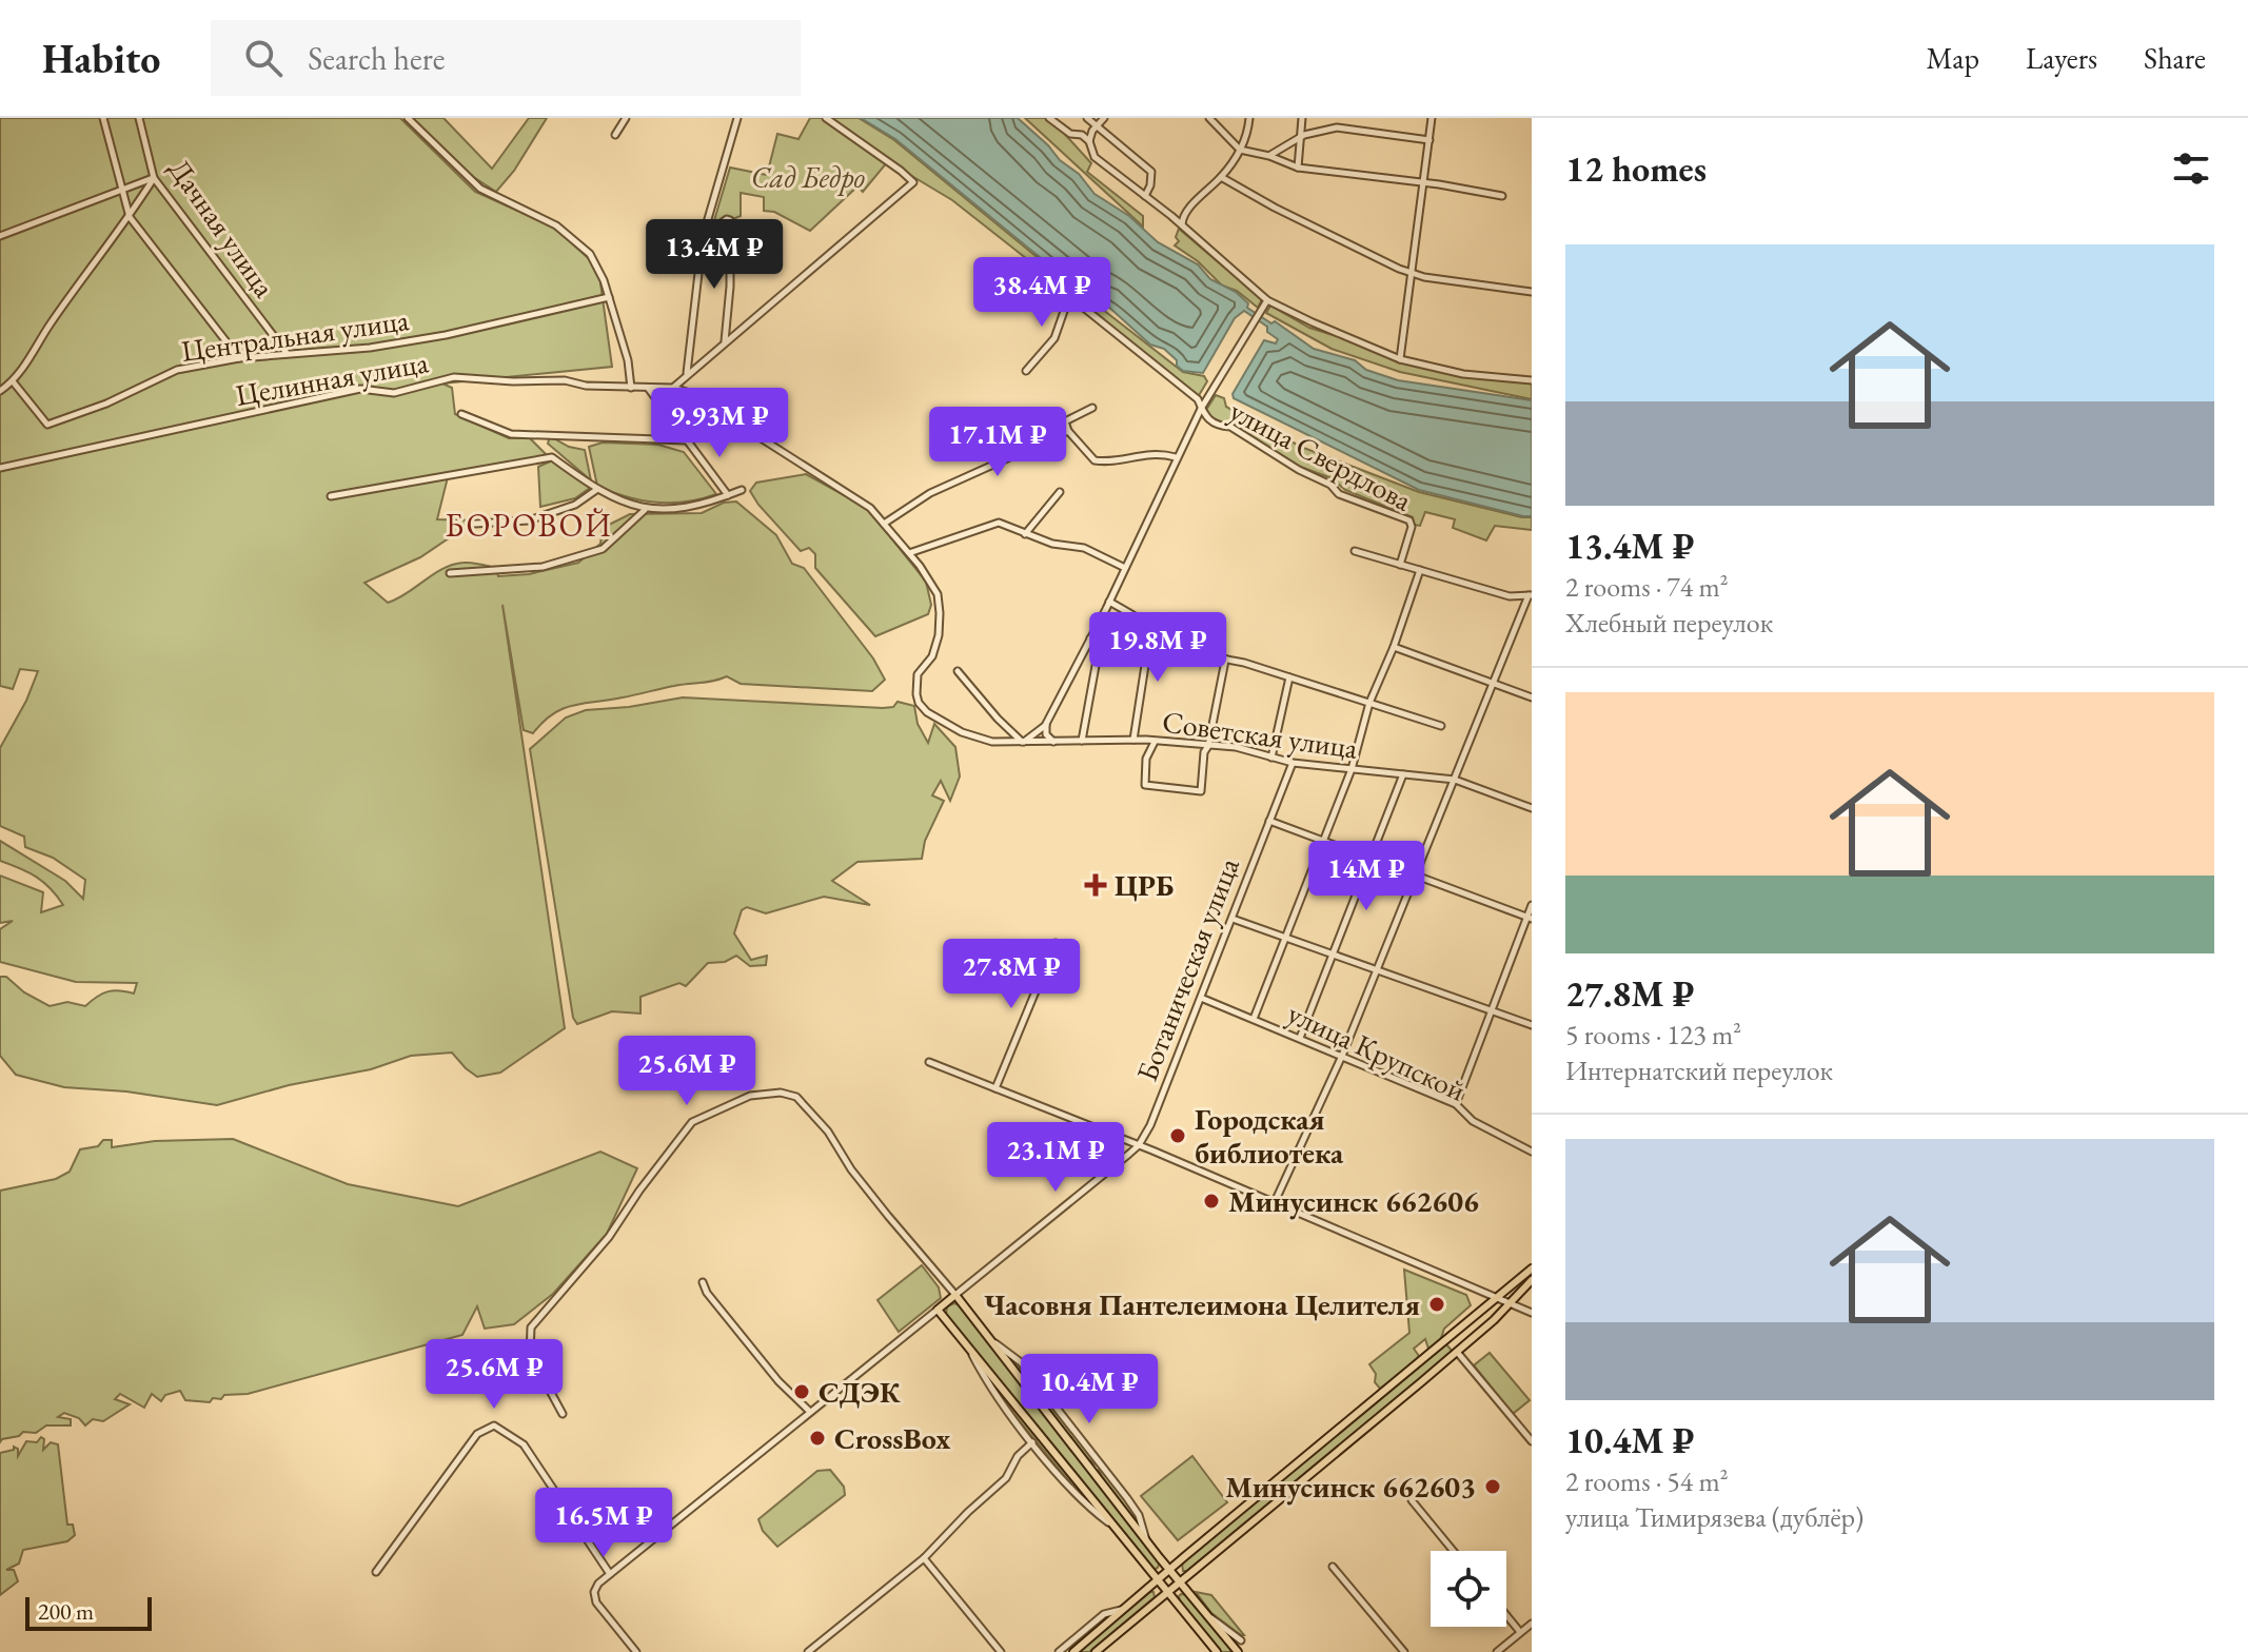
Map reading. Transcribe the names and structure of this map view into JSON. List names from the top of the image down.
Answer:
{
  "streets": {
    "main road": ["Ботаническая улица"],
    "street": [
      "Дачная улица",
      "Центральная улица",
      "Целинная улица",
      "улица Свердлова",
      "Советская улица",
      "улица Крупской"
    ]
  },
  "crossings": [
    ["Дачная улица", "Центральная улица"],
    ["Целинная улица", "Советская улица"],
    ["Советская улица", "Ботаническая улица"],
    ["Ботаническая улица", "улица Крупской"]
  ],
  "districts": ["БОРОВОЙ"],
  "parks": ["Сад Бедро"],
  "places": {
    "health": ["ЦРБ"],
    "other": [
      "Городская библиотека",
      "Минусинск 662606",
      "Часовня Пантелеимона Целителя",
      "СДЭК",
      "CrossBox",
      "Минусинск 662603"
    ]
  },
  "scale_bar": "200 m",
  "page": {
    "header": "Habito",
    "search": "Search here",
    "nav": ["Map", "Layers", "Share"],
    "heading": "12 homes",
    "price": [
      "13.4M ₽",
      "38.4M ₽",
      "9.93M ₽",
      "17.1M ₽",
      "19.8M ₽",
      "14M ₽",
      "27.8M ₽",
      "25.6M ₽",
      "23.1M ₽",
      "25.6M ₽",
      "10.4M ₽",
      "16.5M ₽"
    ],
    "list": [
      {
        "name": "13.4M ₽",
        "note": "2 rooms · 74 m² · Хлебный переулок"
      },
      {
        "name": "27.8M ₽",
        "note": "5 rooms · 123 m² · Интернатский переулок"
      },
      {
        "name": "10.4M ₽",
        "note": "2 rooms · 54 m² · улица Тимирязева (дублёр)"
      }
    ],
    "scale": "200 m"
  }
}
